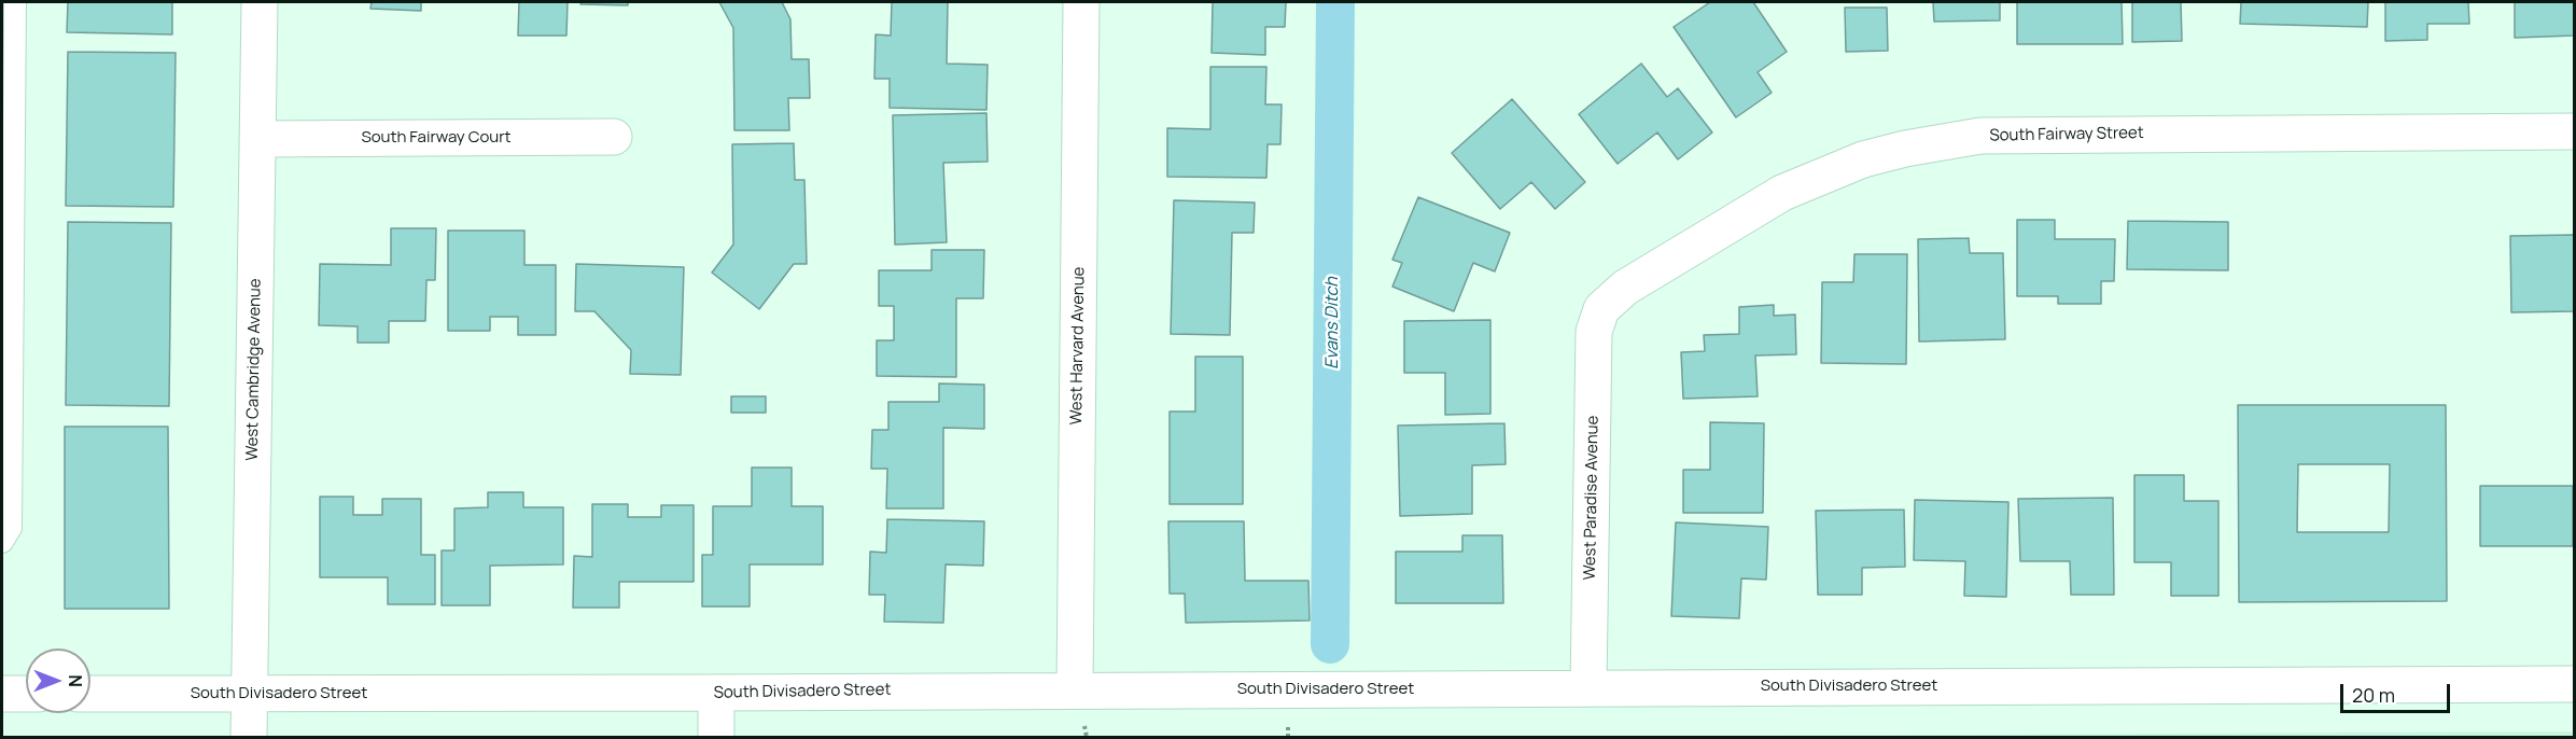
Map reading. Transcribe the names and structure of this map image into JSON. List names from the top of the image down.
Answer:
{
  "streets": {
    "street": [
      "South Fairway Street",
      "South Fairway Court",
      "West Harvard Avenue",
      "West Cambridge Avenue",
      "West Paradise Avenue",
      "South Divisadero Street"
    ]
  },
  "crossings": [
    ["South Fairway Street", "West Paradise Avenue"],
    ["South Fairway Court", "West Cambridge Avenue"],
    ["West Harvard Avenue", "South Divisadero Street"],
    ["West Cambridge Avenue", "South Divisadero Street"],
    ["West Paradise Avenue", "South Divisadero Street"]
  ],
  "water": ["Evans Ditch"],
  "scale_bar": "20 m",
  "north": "right"
}
